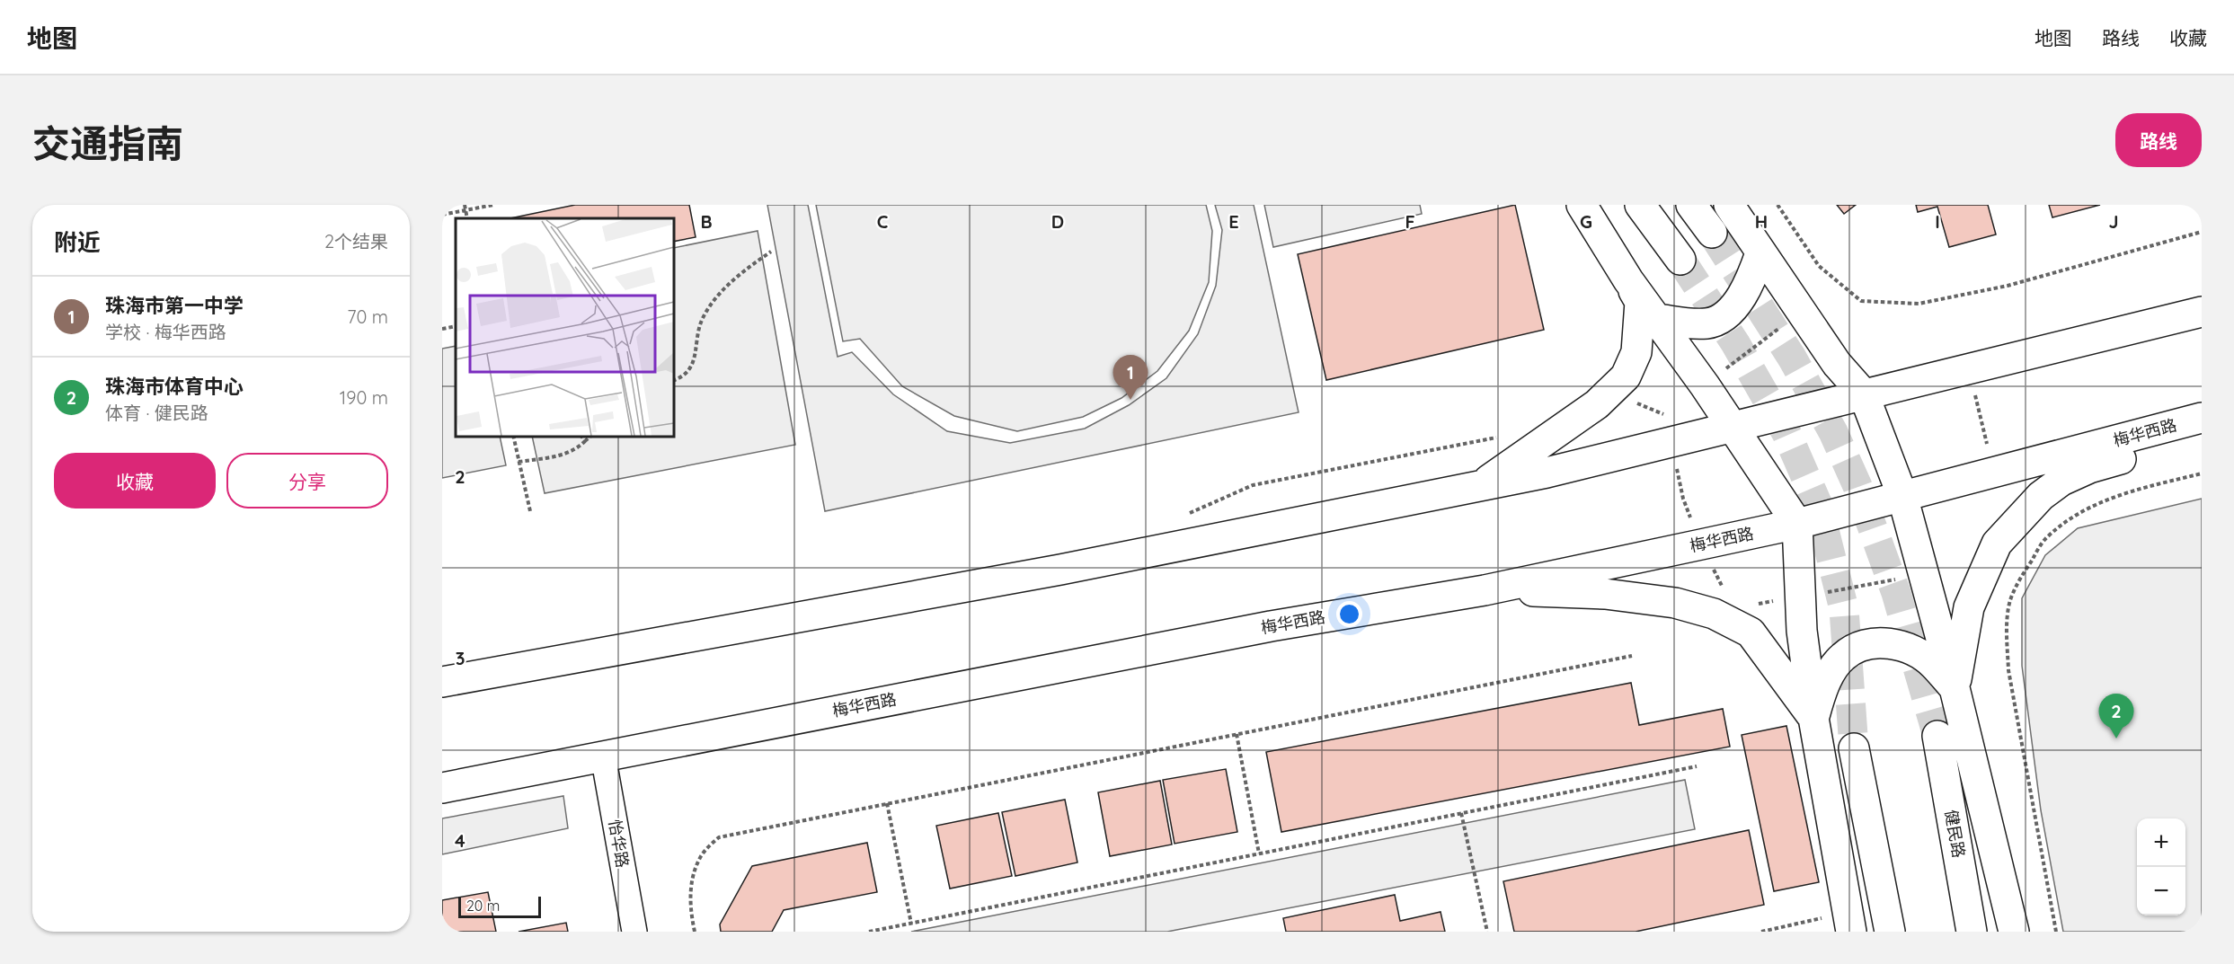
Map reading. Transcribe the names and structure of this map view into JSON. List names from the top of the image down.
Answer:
{
  "streets": {
    "main road": ["梅华西路", "健民路"],
    "street": ["怡华路"]
  },
  "crossings": [
    ["梅华西路", "怡华路"]
  ],
  "scale_bar": "20 m",
  "page": {
    "header": "地图",
    "nav": ["地图", "路线", "收藏"],
    "title": "交通指南",
    "buttons": [
      "路线",
      ["收藏", "分享"]
    ],
    "heading": ["附近", "2个结果"],
    "list": [
      {
        "mark": "1",
        "name": "珠海市第一中学",
        "note": "学校 · 梅华西路",
        "value": "70 m"
      },
      {
        "mark": "2",
        "name": "珠海市体育中心",
        "note": "体育 · 健民路",
        "value": "190 m"
      }
    ],
    "pins": ["1", "2"],
    "map_buttons": ["+", "−"],
    "scale": "20 m"
  },
  "grid": {
    "columns": [
      "B",
      "C",
      "D",
      "E",
      "F",
      "G",
      "H",
      "I",
      "J"
    ],
    "rows": ["2", "3", "4"]
  }
}
